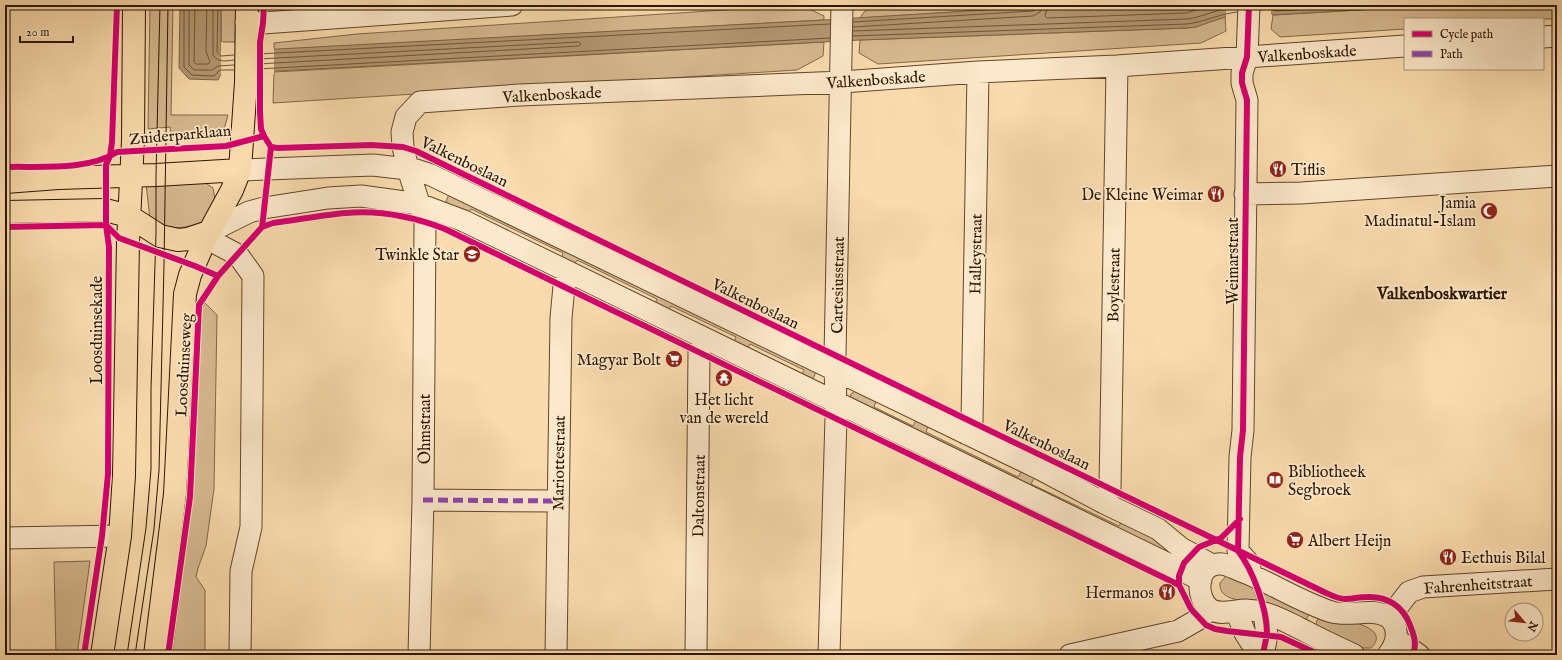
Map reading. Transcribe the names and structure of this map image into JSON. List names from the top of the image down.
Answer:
{
  "streets": {
    "main road": ["Loosduinsekade", "Loosduinseweg"],
    "street": [
      "Valkenboskade",
      "Valkenboslaan",
      "Halleystraat",
      "Weimarstraat",
      "Cartesiusstraat",
      "Boylestraat",
      "Ohmstraat",
      "Mariottestraat",
      "Daltonstraat",
      "Fahrenheitstraat"
    ],
    "cycle path": ["Zuiderparklaan"]
  },
  "crossings": [
    ["Valkenboskade", "Valkenboslaan"],
    ["Valkenboskade", "Halleystraat"],
    ["Valkenboskade", "Weimarstraat"],
    ["Valkenboskade", "Cartesiusstraat"],
    ["Valkenboskade", "Boylestraat"],
    ["Valkenboskade", "Ohmstraat"],
    ["Valkenboslaan", "Halleystraat"],
    ["Valkenboslaan", "Weimarstraat"],
    ["Valkenboslaan", "Cartesiusstraat"],
    ["Valkenboslaan", "Boylestraat"],
    ["Valkenboslaan", "Loosduinseweg"]
  ],
  "districts": ["Valkenboskwartier"],
  "places": {
    "restaurant": [
      "Tiflis",
      "De Kleine Weimar",
      "Eethuis Bilal",
      "Hermanos"
    ],
    "mosque": ["Jamia Madinatul-Islam"],
    "school or university": ["Twinkle Star"],
    "supermarket": ["Magyar Bolt", "Albert Heijn"],
    "temple": ["Het licht van de wereld"],
    "library": ["Bibliotheek Segbroek"]
  },
  "legend": ["Cycle path", "Path"],
  "scale_bar": "20 m",
  "north": "bottom right"
}
